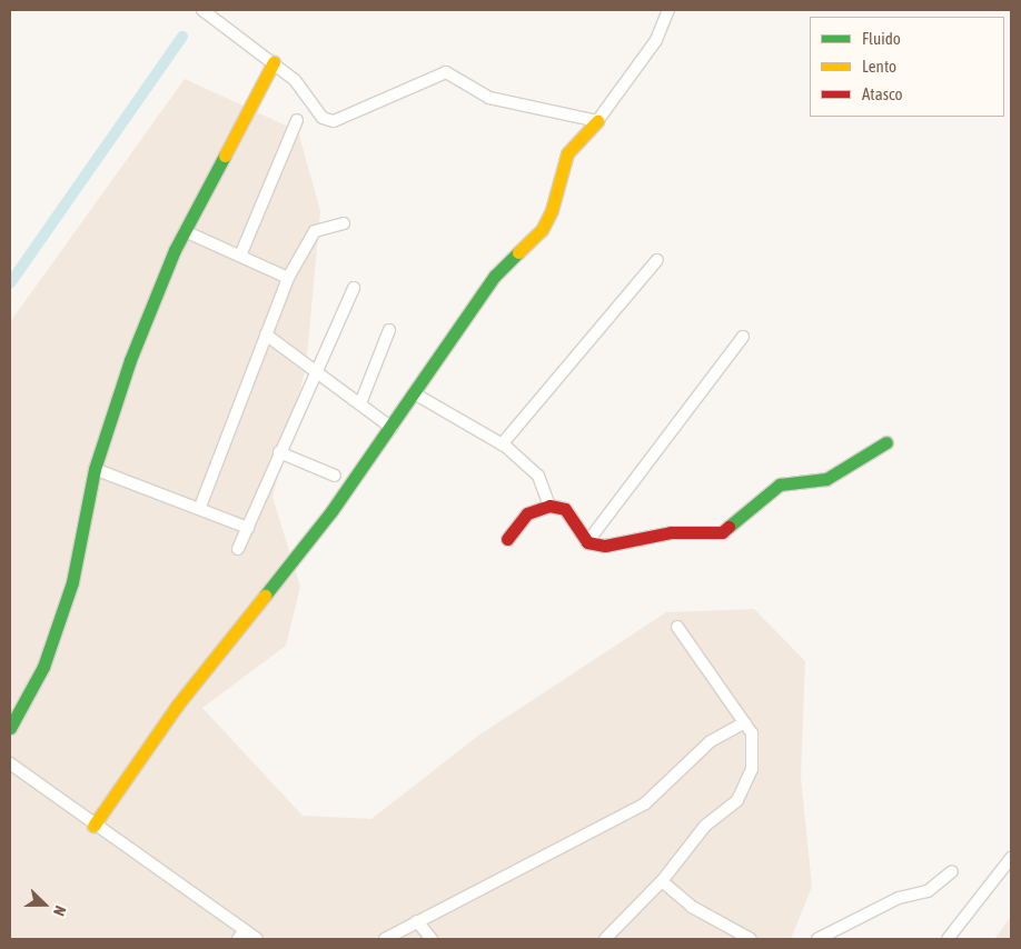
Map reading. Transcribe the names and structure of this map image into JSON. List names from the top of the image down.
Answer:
{
  "legend": ["Fluido", "Lento", "Atasco"],
  "north": "right"
}
